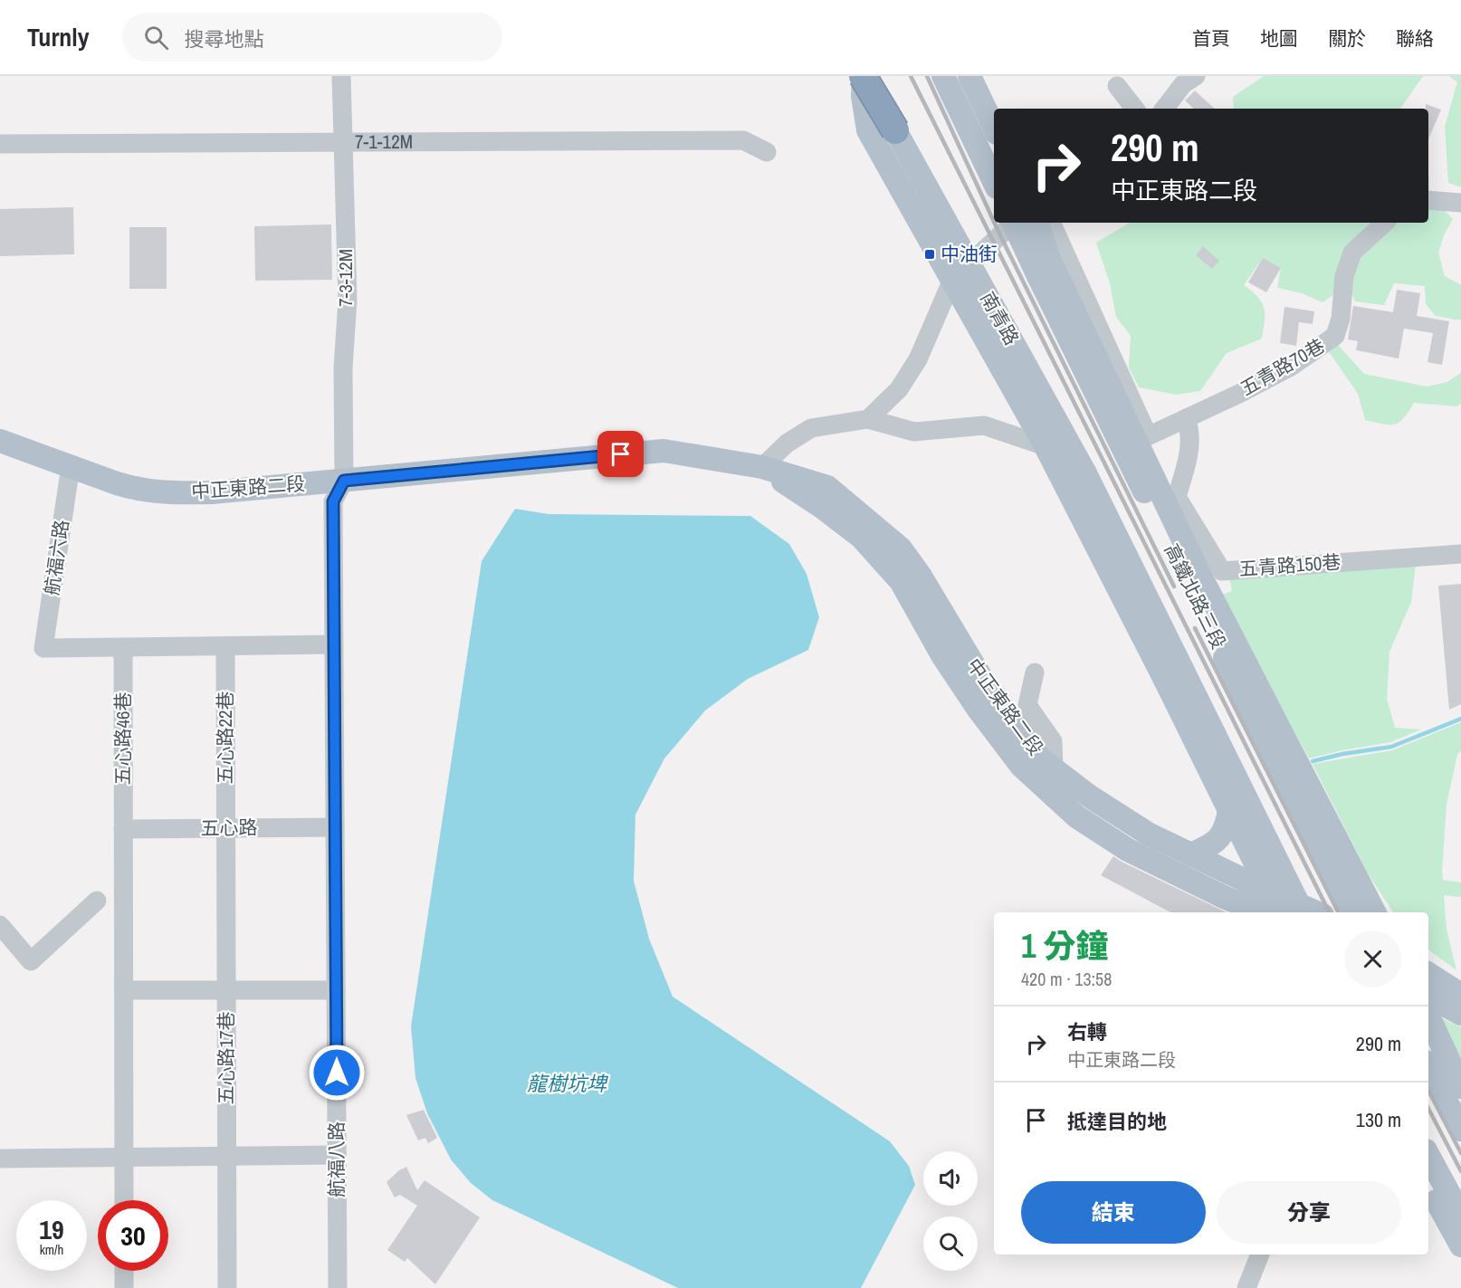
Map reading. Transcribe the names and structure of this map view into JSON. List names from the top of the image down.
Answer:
{
  "streets": {
    "main road": ["南青路", "中正東路二段", "高鐵北路三段"],
    "street": [
      "7-1-12M",
      "7-3-12M",
      "五青路70巷",
      "航福六路",
      "五青路150巷",
      "五心路22巷",
      "五心路46巷",
      "五心路",
      "五心路17巷",
      "航福八路"
    ]
  },
  "crossings": [
    ["7-1-12M", "7-3-12M"],
    ["7-3-12M", "中正東路二段"],
    ["7-3-12M", "航福八路"],
    ["南青路", "中正東路二段"],
    ["五青路70巷", "五青路150巷"],
    ["五青路70巷", "高鐵北路三段"],
    ["中正東路二段", "航福六路"],
    ["中正東路二段", "航福八路"],
    ["航福六路", "五心路46巷"],
    ["五青路150巷", "高鐵北路三段"],
    ["五心路22巷", "五心路"],
    ["五心路22巷", "五心路17巷"],
    ["五心路46巷", "五心路"],
    ["五心路", "五心路17巷"],
    ["五心路", "航福八路"]
  ],
  "water": ["龍樹坑埤"],
  "places": {
    "transit": ["中油街"]
  },
  "page": {
    "header": "Turnly",
    "search": "搜尋地點",
    "nav": [
      "首頁",
      "地圖",
      "關於",
      "聯絡"
    ],
    "turn": ["290 m", "中正東路二段"],
    "heading": ["1 分鐘", "420 m · 13:58"],
    "list": [
      {
        "name": "右轉",
        "note": "中正東路二段",
        "value": "290 m"
      },
      {
        "name": "抵達目的地",
        "value": "130 m"
      }
    ],
    "buttons": ["結束", "分享"],
    "speed": "19 km/h",
    "limit": "30"
  }
}
